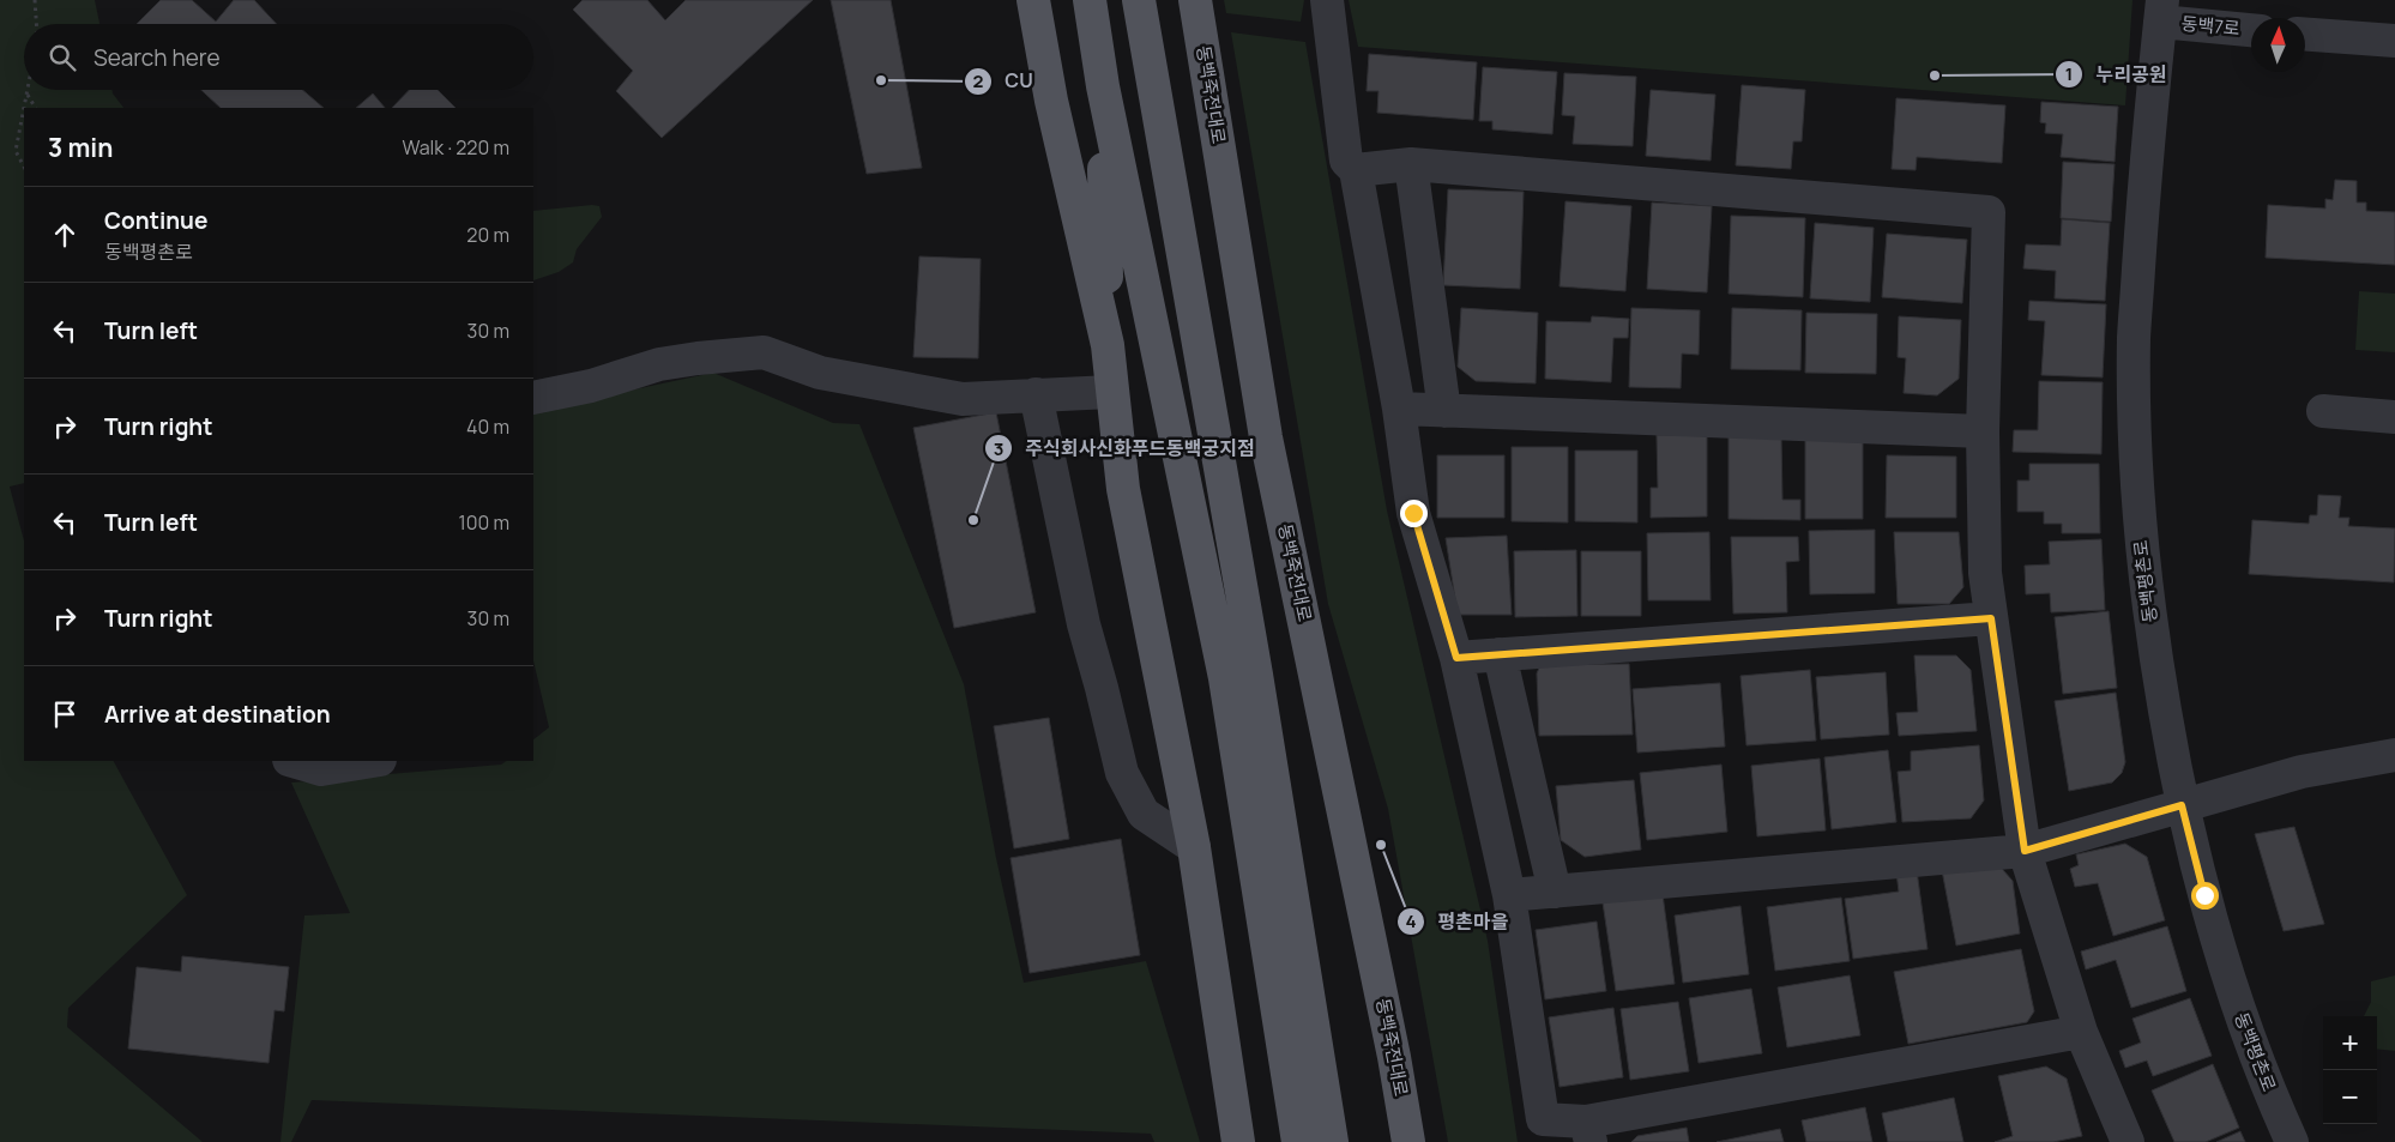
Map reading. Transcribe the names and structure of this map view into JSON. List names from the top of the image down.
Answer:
{
  "streets": {
    "main road": ["동백죽전대로"],
    "street": ["동백7로", "동백평촌로"]
  },
  "crossings": [
    ["동백7로", "동백평촌로"]
  ],
  "places": [
    "누리공원",
    "CU",
    "주식회사신화푸드동백궁지점",
    "평촌마을"
  ],
  "north": "top",
  "page": {
    "search": "Search here",
    "heading": ["3 min", "Walk · 220 m"],
    "list": [
      ["Continue", "동백평촌로", "20 m"],
      ["Turn left", "30 m"],
      ["Turn right", "40 m"],
      ["Turn left", "100 m"],
      ["Turn right", "30 m"],
      "Arrive at destination"
    ],
    "map_buttons": ["+", "−"]
  }
}
